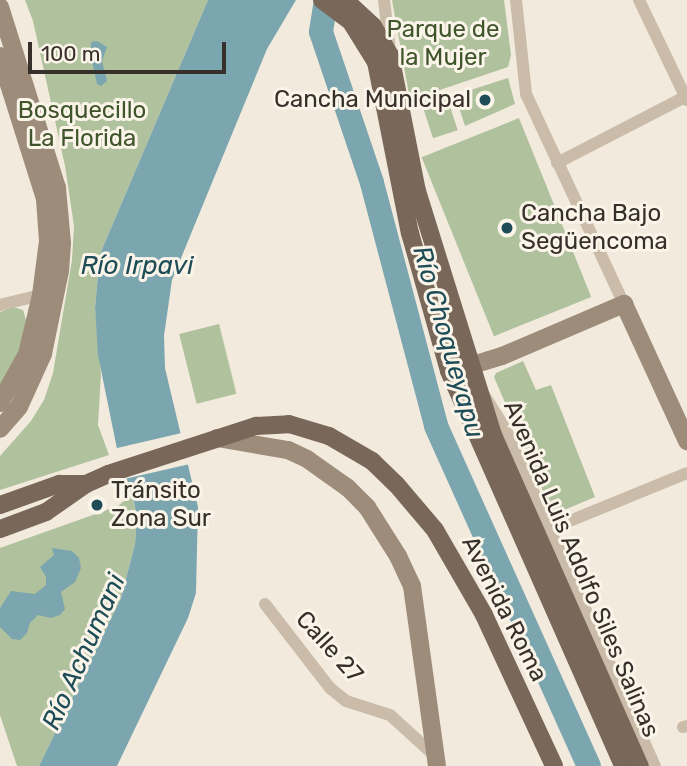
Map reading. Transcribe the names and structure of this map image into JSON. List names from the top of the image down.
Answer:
{
  "streets": {
    "main road": ["Avenida Luis Adolfo Siles Salinas", "Avenida Roma"],
    "street": ["Calle 27"]
  },
  "water": ["Río Irpavi", "Río Choqueyapu", "Río Achumani"],
  "parks": ["Parque de la Mujer", "Bosquecillo La Florida"],
  "places": ["Cancha Municipal", "Cancha Bajo Següencoma", "Tránsito Zona Sur"],
  "scale_bar": "100 m"
}
